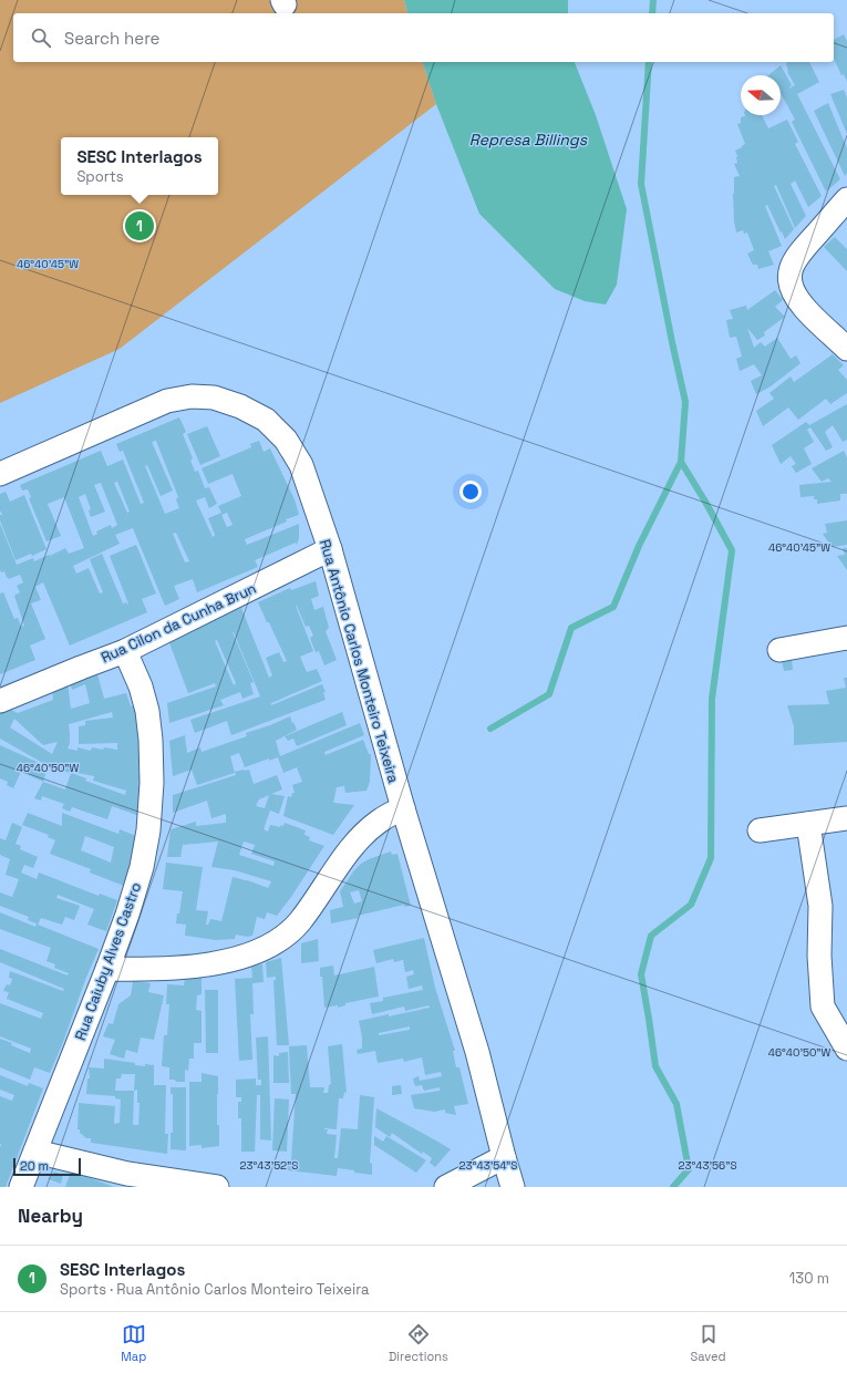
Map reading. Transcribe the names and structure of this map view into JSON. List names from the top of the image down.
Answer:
{
  "streets": {
    "street": ["Rua Cilon da Cunha Brun", "Rua Antônio Carlos Monteiro Teixeira", "Rua Caiuby Alves Castro"]
  },
  "crossings": [
    ["Rua Cilon da Cunha Brun", "Rua Antônio Carlos Monteiro Teixeira"],
    ["Rua Cilon da Cunha Brun", "Rua Caiuby Alves Castro"]
  ],
  "water": ["Represa Billings"],
  "scale_bar": "20 m",
  "north": "left",
  "page": {
    "search": "Search here",
    "popup": ["SESC Interlagos", "Sports"],
    "pins": "1",
    "scale": "20 m",
    "heading": "Nearby",
    "list": [
      {
        "mark": "1",
        "name": "SESC Interlagos",
        "note": "Sports · Rua Antônio Carlos Monteiro Teixeira",
        "value": "130 m"
      }
    ],
    "nav": ["Map", "Directions", "Saved"]
  },
  "coordinates": [
    "46°40'45\"W",
    "46°40'50\"W",
    "23°43'52\"S",
    "23°43'54\"S",
    "23°43'56\"S"
  ]
}
